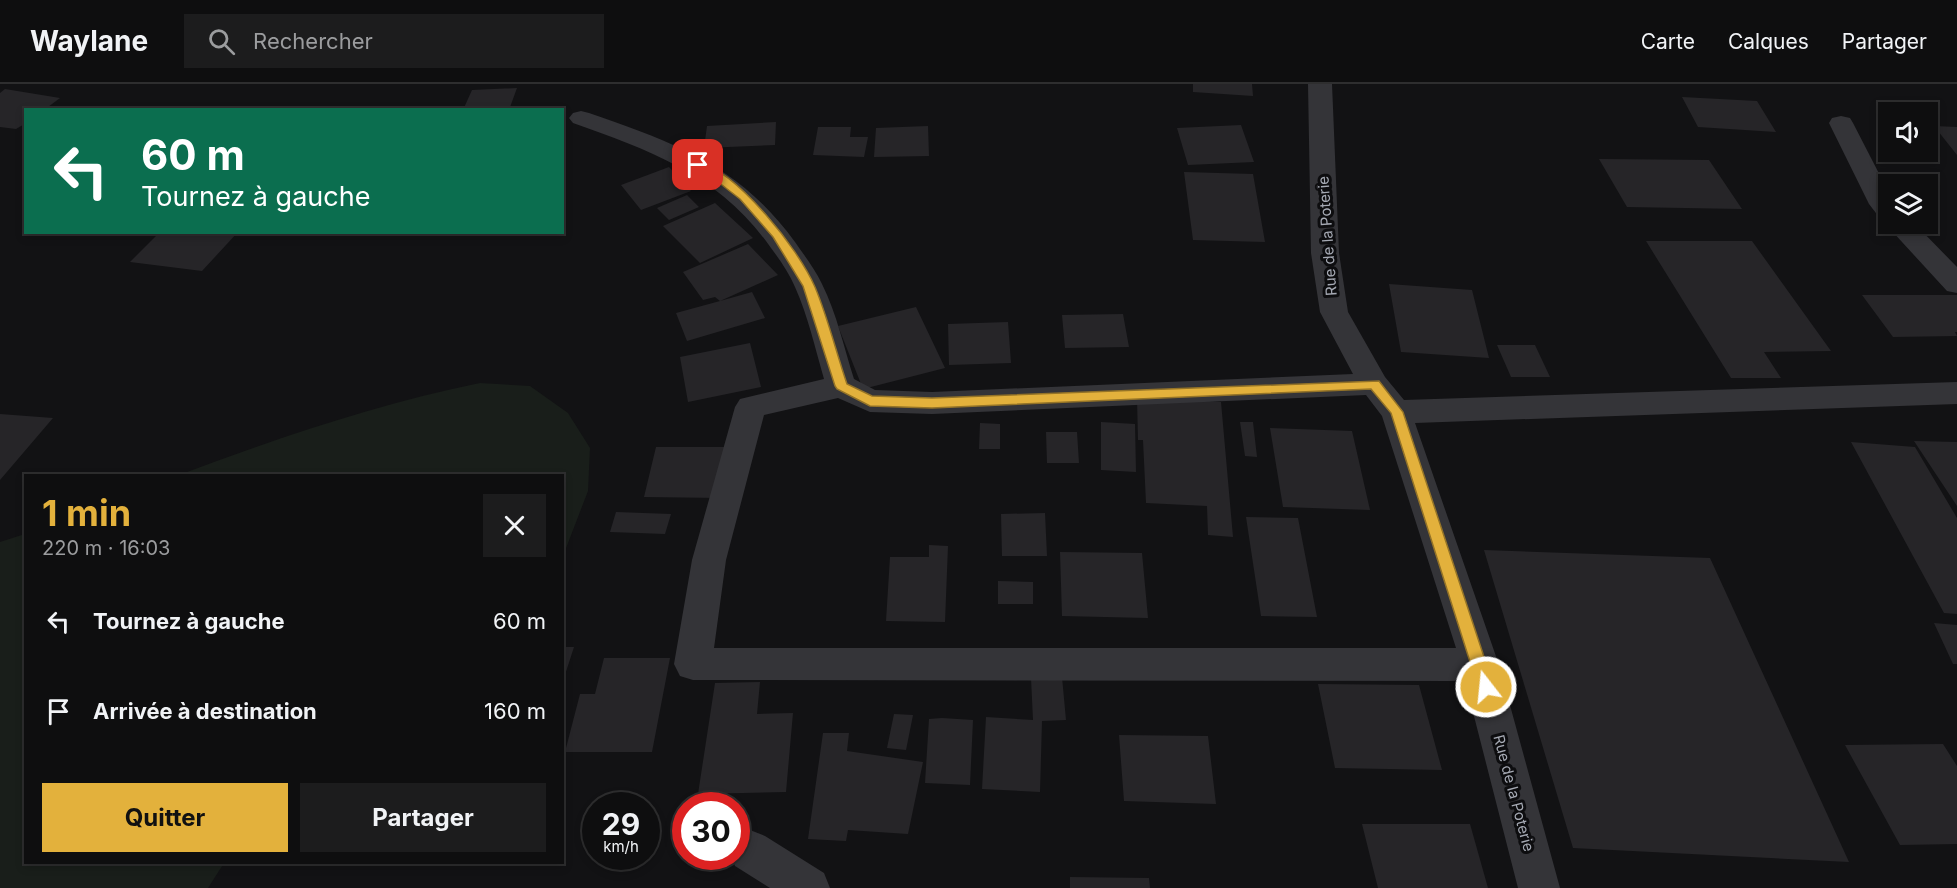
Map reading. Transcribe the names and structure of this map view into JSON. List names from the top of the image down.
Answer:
{
  "streets": {
    "street": ["Rue de la Poterie"]
  },
  "page": {
    "header": "Waylane",
    "search": "Rechercher",
    "nav": ["Carte", "Calques", "Partager"],
    "turn": ["60 m", "Tournez à gauche"],
    "heading": ["1 min", "220 m · 16:03"],
    "list": [
      {
        "name": "Tournez à gauche",
        "value": "60 m"
      },
      {
        "name": "Arrivée à destination",
        "value": "160 m"
      }
    ],
    "buttons": ["Quitter", "Partager"],
    "speed": "29 km/h",
    "limit": "30"
  }
}
